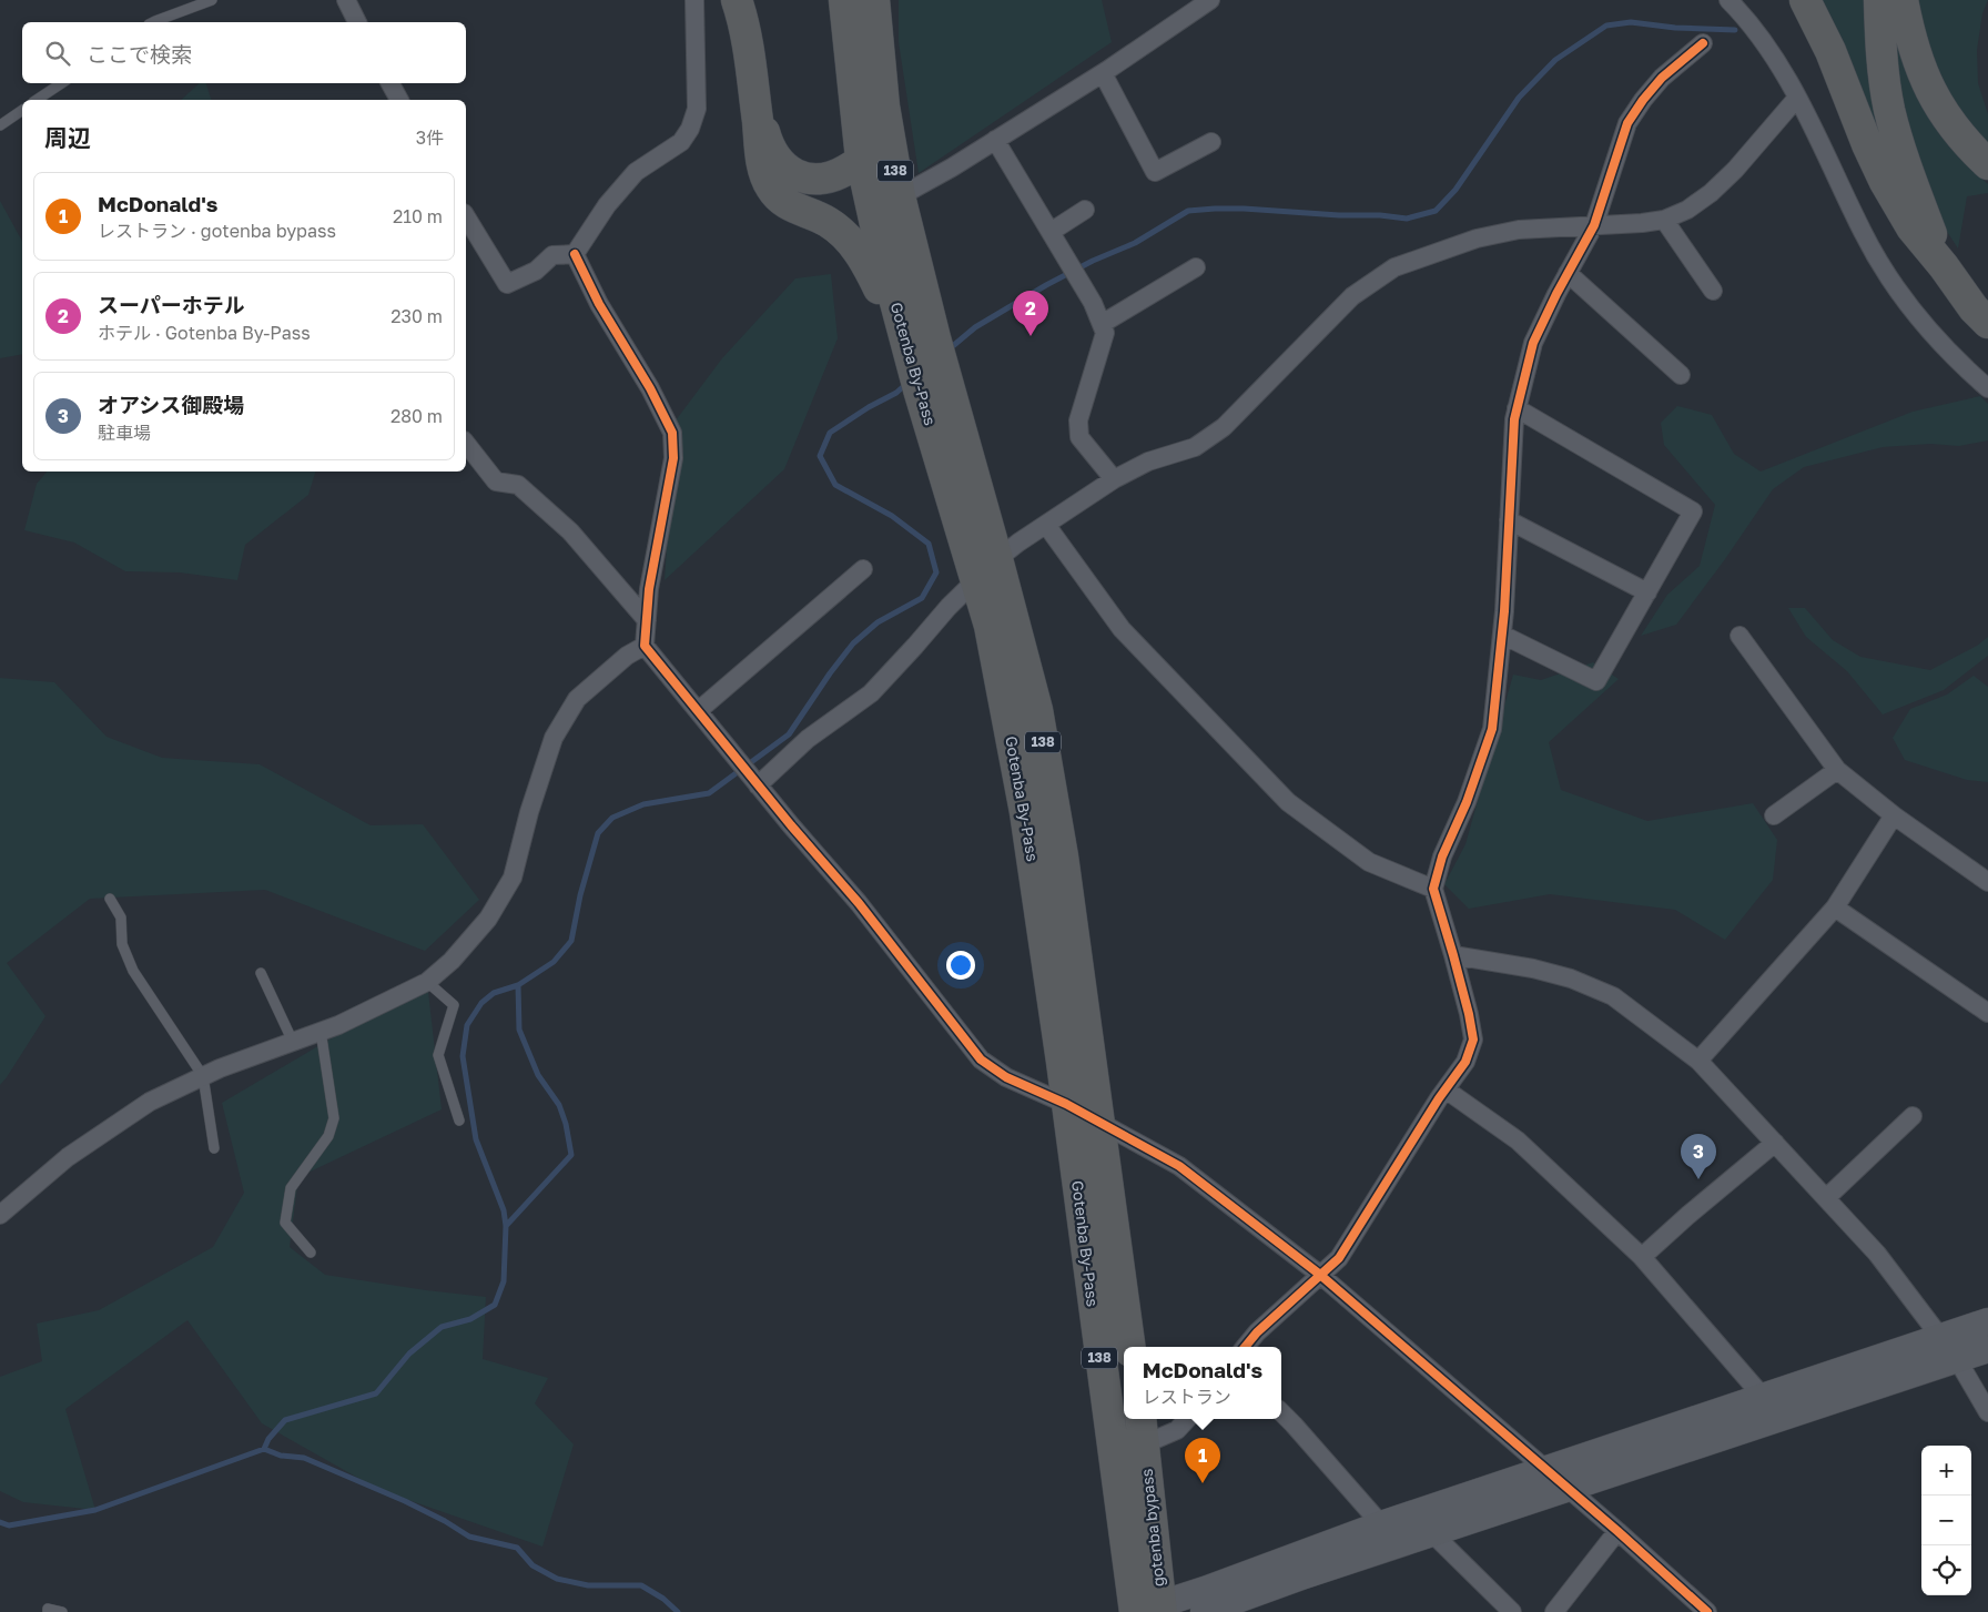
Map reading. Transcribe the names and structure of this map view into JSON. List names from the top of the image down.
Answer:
{
  "streets": {
    "highway": ["138", "Gotenba By-Pass", "gotenba bypass"]
  },
  "crossings": [
    ["Gotenba By-Pass", "gotenba bypass"]
  ],
  "page": {
    "search": "ここで検索",
    "heading": ["周辺", "3件"],
    "list": [
      {
        "mark": "1",
        "name": "McDonald's",
        "note": "レストラン · gotenba bypass",
        "value": "210 m"
      },
      {
        "mark": "2",
        "name": "スーパーホテル",
        "note": "ホテル · Gotenba By-Pass",
        "value": "230 m"
      },
      {
        "mark": "3",
        "name": "オアシス御殿場",
        "note": "駐車場",
        "value": "280 m"
      }
    ],
    "pins": ["2", "3", "1"],
    "popup": ["McDonald's", "レストラン"],
    "map_buttons": ["+", "−"]
  }
}
